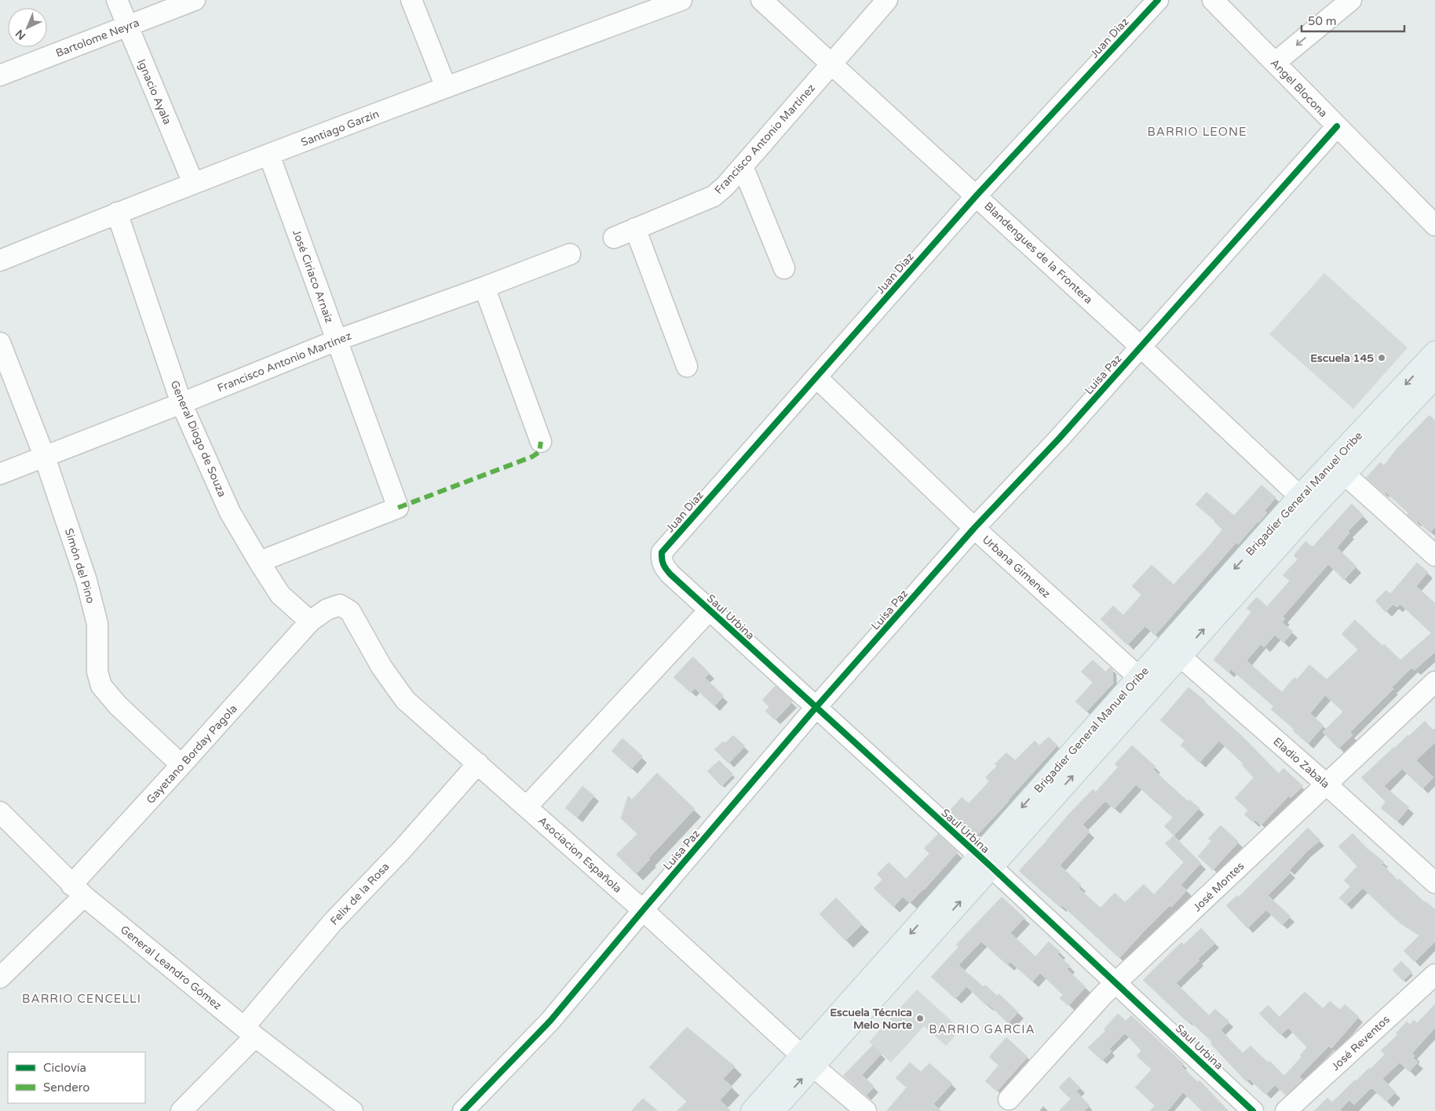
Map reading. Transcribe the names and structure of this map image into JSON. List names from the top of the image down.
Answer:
{
  "streets": {
    "main road": ["Brigadier General Manuel Oribe"],
    "street": [
      "Bartolome Neyra",
      "Juan Diaz",
      "Angel Blocona",
      "Ignacio Ayala",
      "Santiago Garzín",
      "Francisco Antonio Martínez",
      "Blandengues de la Frontera",
      "José Ciriaco Arnaiz",
      "Luisa Paz",
      "General Diogo de Souza",
      "Simón del Pino",
      "Urbana Gimenez",
      "Saul Urbina",
      "Gayetano Borday Pagola",
      "Eladio Zabala",
      "Asociacion Española",
      "José Montes",
      "Felix de la Rosa",
      "General Leandro Gómez",
      "José Reventos"
    ]
  },
  "crossings": [
    ["Bartolome Neyra", "Ignacio Ayala"],
    ["Juan Diaz", "Blandengues de la Frontera"],
    ["Juan Diaz", "Urbana Gimenez"],
    ["Juan Diaz", "Saul Urbina"],
    ["Angel Blocona", "Luisa Paz"],
    ["Ignacio Ayala", "Santiago Garzín"],
    ["Santiago Garzín", "José Ciriaco Arnaiz"],
    ["Santiago Garzín", "General Diogo de Souza"],
    ["Francisco Antonio Martínez", "Blandengues de la Frontera"],
    ["Francisco Antonio Martínez", "José Ciriaco Arnaiz"],
    ["Francisco Antonio Martínez", "General Diogo de Souza"],
    ["Francisco Antonio Martínez", "Simón del Pino"],
    ["Blandengues de la Frontera", "Luisa Paz"],
    ["Blandengues de la Frontera", "Brigadier General Manuel Oribe"],
    ["José Ciriaco Arnaiz", "General Diogo de Souza"],
    ["Luisa Paz", "Urbana Gimenez"],
    ["Luisa Paz", "Saul Urbina"],
    ["Luisa Paz", "Asociacion Española"],
    ["General Diogo de Souza", "Gayetano Borday Pagola"],
    ["General Diogo de Souza", "Asociacion Española"],
    ["Brigadier General Manuel Oribe", "Urbana Gimenez"],
    ["Brigadier General Manuel Oribe", "Saul Urbina"],
    ["Brigadier General Manuel Oribe", "Eladio Zabala"],
    ["Brigadier General Manuel Oribe", "Asociacion Española"],
    ["Simón del Pino", "Gayetano Borday Pagola"],
    ["Saul Urbina", "José Montes"],
    ["Gayetano Borday Pagola", "Asociacion Española"],
    ["Gayetano Borday Pagola", "General Leandro Gómez"],
    ["Eladio Zabala", "José Montes"],
    ["Asociacion Española", "Felix de la Rosa"],
    ["Felix de la Rosa", "General Leandro Gómez"]
  ],
  "districts": ["BARRIO LEONE", "BARRIO CENCELLI", "BARRIO GARCIA"],
  "places": ["Escuela 145", "Escuela Técnica Melo Norte"],
  "legend": ["Ciclovía", "Sendero"],
  "scale_bar": "50 m",
  "north": "bottom left"
}
